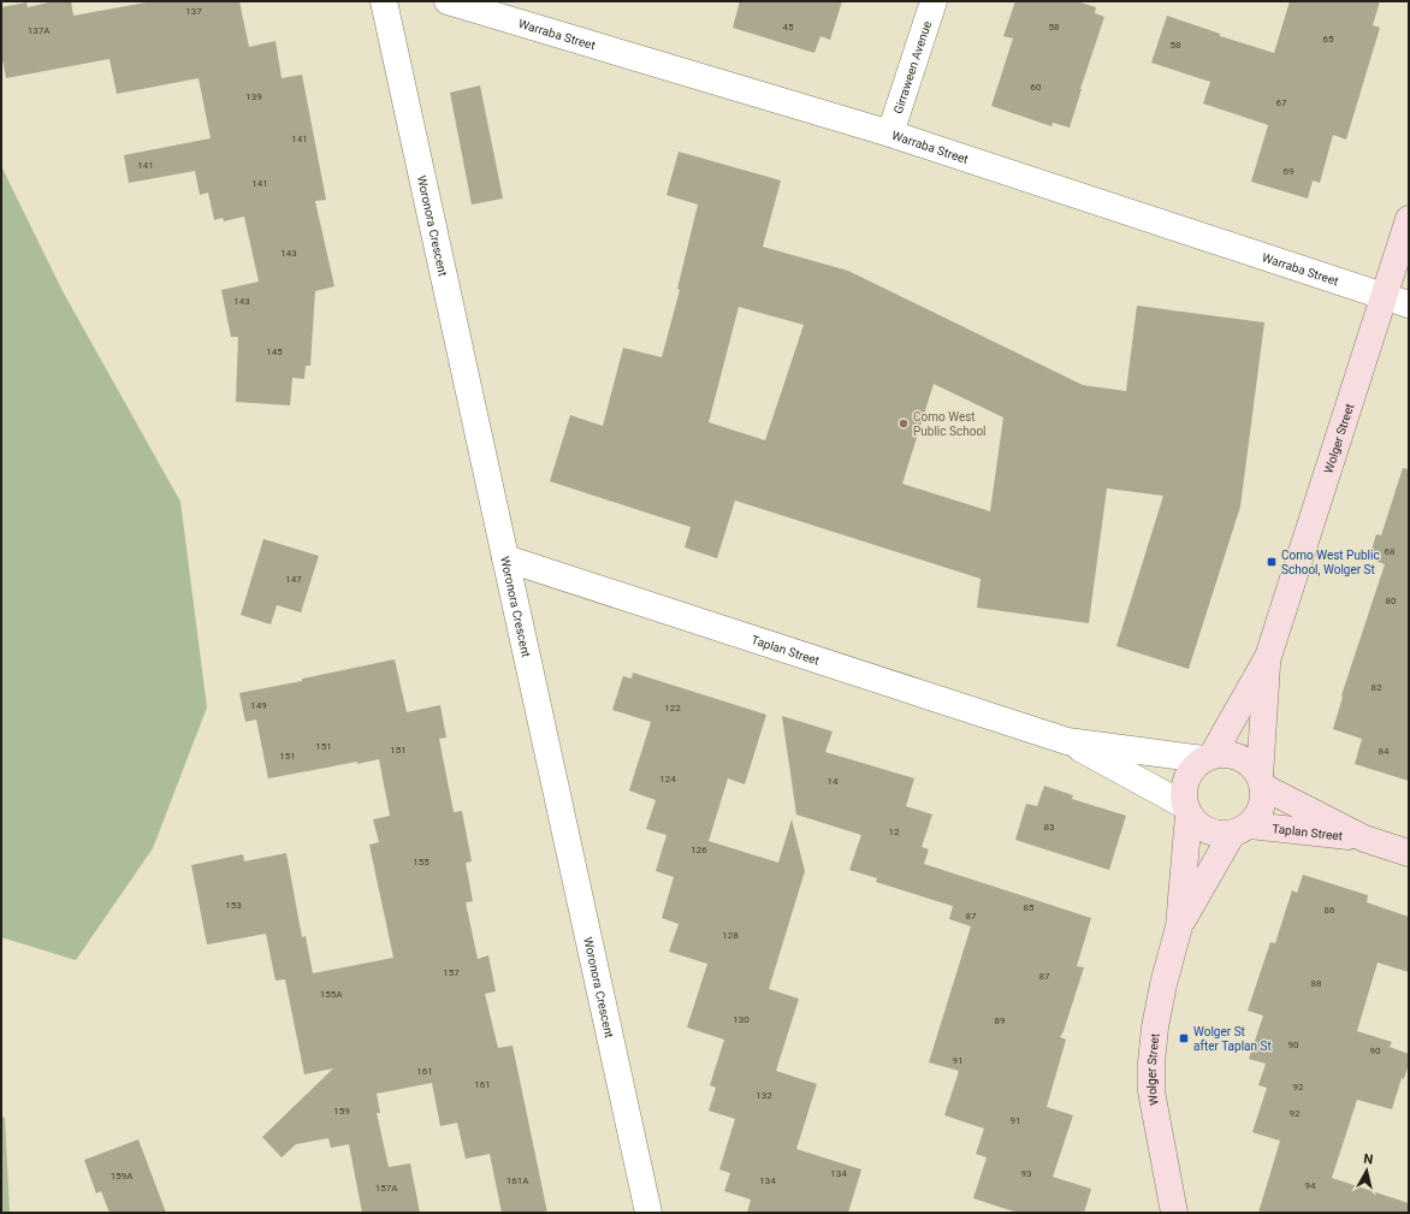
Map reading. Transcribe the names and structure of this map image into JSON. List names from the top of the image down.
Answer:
{
  "streets": {
    "street": [
      "Warraba Street",
      "Girraween Avenue",
      "Woronora Crescent",
      "Wolger Street",
      "Taplan Street"
    ]
  },
  "crossings": [
    ["Warraba Street", "Girraween Avenue"],
    ["Warraba Street", "Wolger Street"],
    ["Woronora Crescent", "Taplan Street"],
    ["Wolger Street", "Taplan Street"]
  ],
  "places": {
    "other": ["Como West Public School"],
    "transit": ["Como West Public School, Wolger St", "Wolger St after Taplan St"]
  },
  "house_numbers": [
    "137",
    "45",
    "58",
    "137A",
    "65",
    "58",
    "60",
    "139",
    "67",
    "141",
    "141",
    "69",
    "141",
    "143",
    "143",
    "145",
    "68",
    "147",
    "80",
    "82",
    "149",
    "122",
    "151",
    "151",
    "84",
    "151",
    "124",
    "14",
    "83",
    "12",
    "126",
    "155",
    "153",
    "85",
    "86",
    "87",
    "128",
    "157",
    "87",
    "88",
    "155A",
    "130",
    "89",
    "90",
    "90",
    "91",
    "161",
    "161",
    "92",
    "132",
    "159",
    "92",
    "91",
    "134",
    "93",
    "159A",
    "161A",
    "134",
    "94",
    "157A"
  ],
  "north": "top"
}
